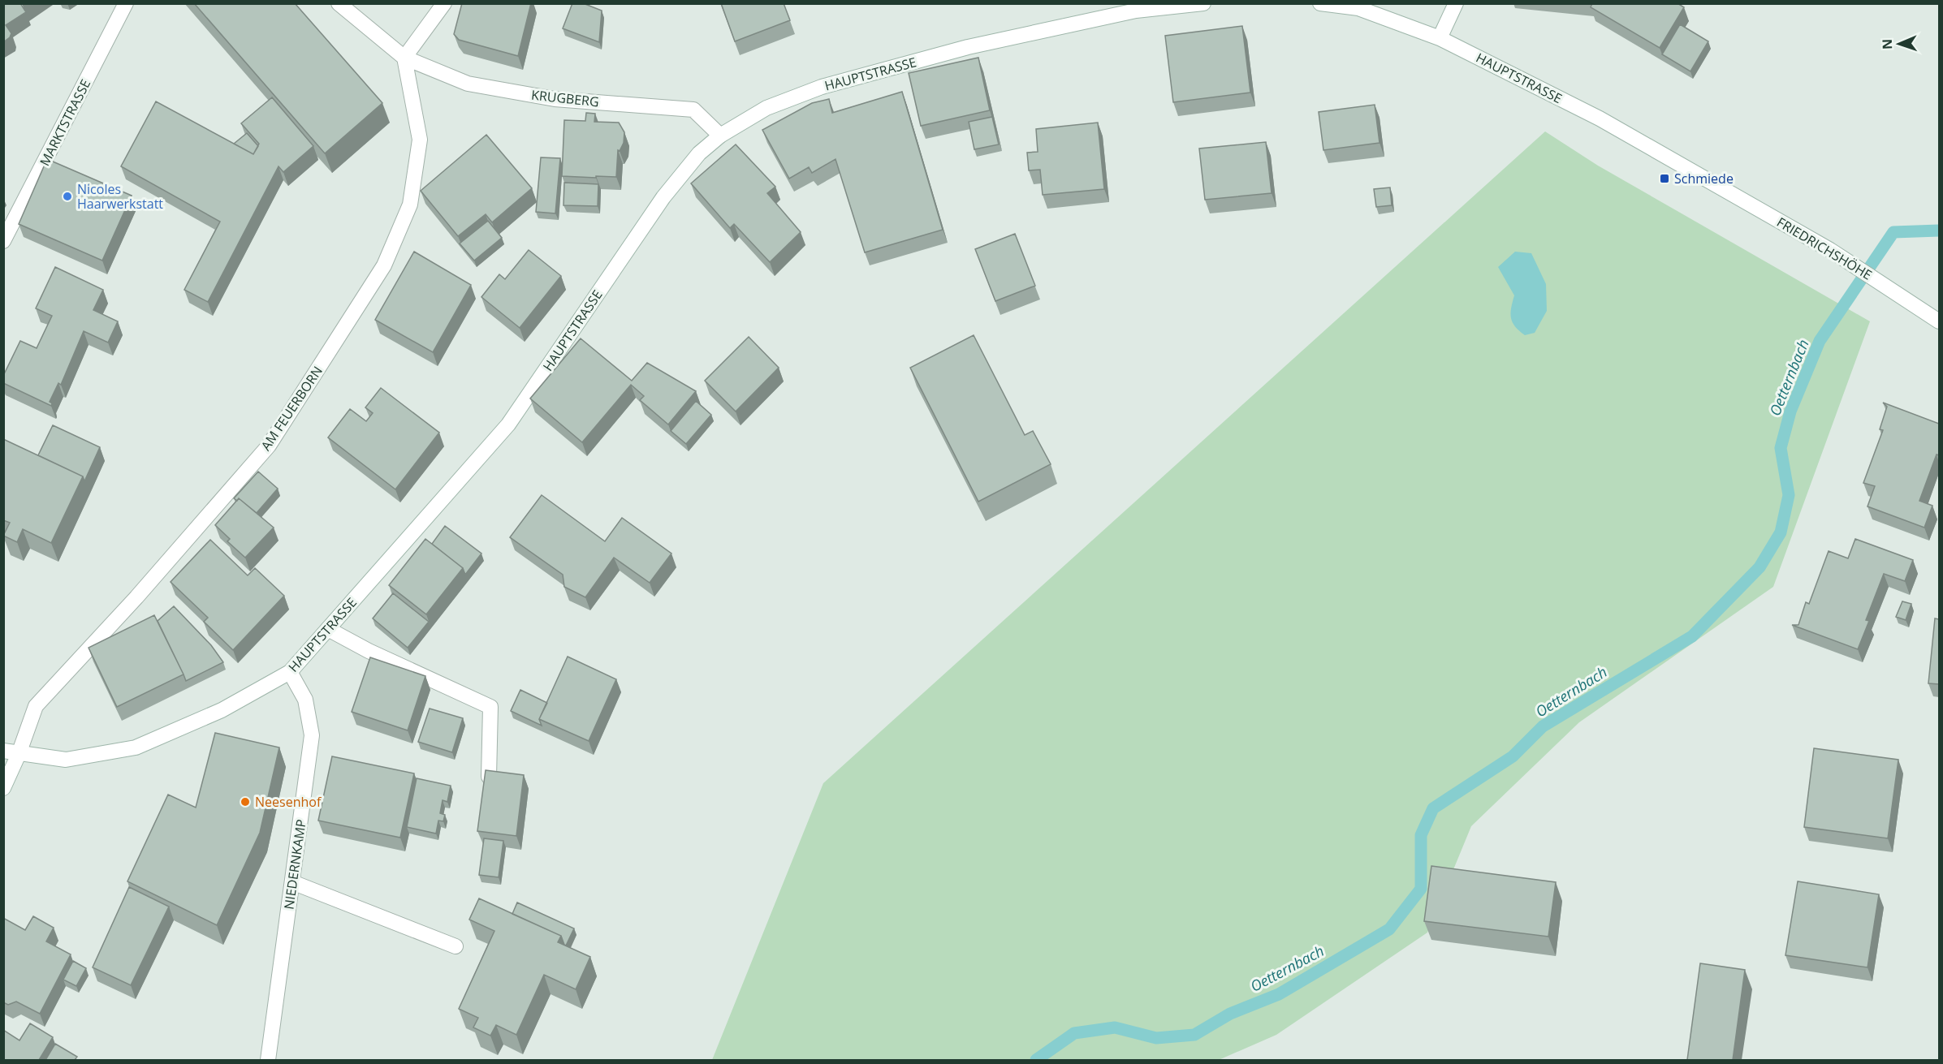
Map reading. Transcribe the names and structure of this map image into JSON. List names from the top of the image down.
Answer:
{
  "streets": {
    "main road": [
      "HAUPTSTRASSE",
      "KRUGBERG",
      "MARKTSTRASSE",
      "FRIEDRICHSHÖHE",
      "AM FEUERBORN",
      "NIEDERNKAMP"
    ]
  },
  "crossings": [
    ["HAUPTSTRASSE", "KRUGBERG"],
    ["HAUPTSTRASSE", "FRIEDRICHSHÖHE"],
    ["HAUPTSTRASSE", "AM FEUERBORN"],
    ["HAUPTSTRASSE", "NIEDERNKAMP"],
    ["KRUGBERG", "AM FEUERBORN"]
  ],
  "water": ["Oetternbach"],
  "places": {
    "transit": ["Schmiede"],
    "other": ["Nicoles Haarwerkstatt", "Neesenhof"]
  },
  "north": "left"
}
